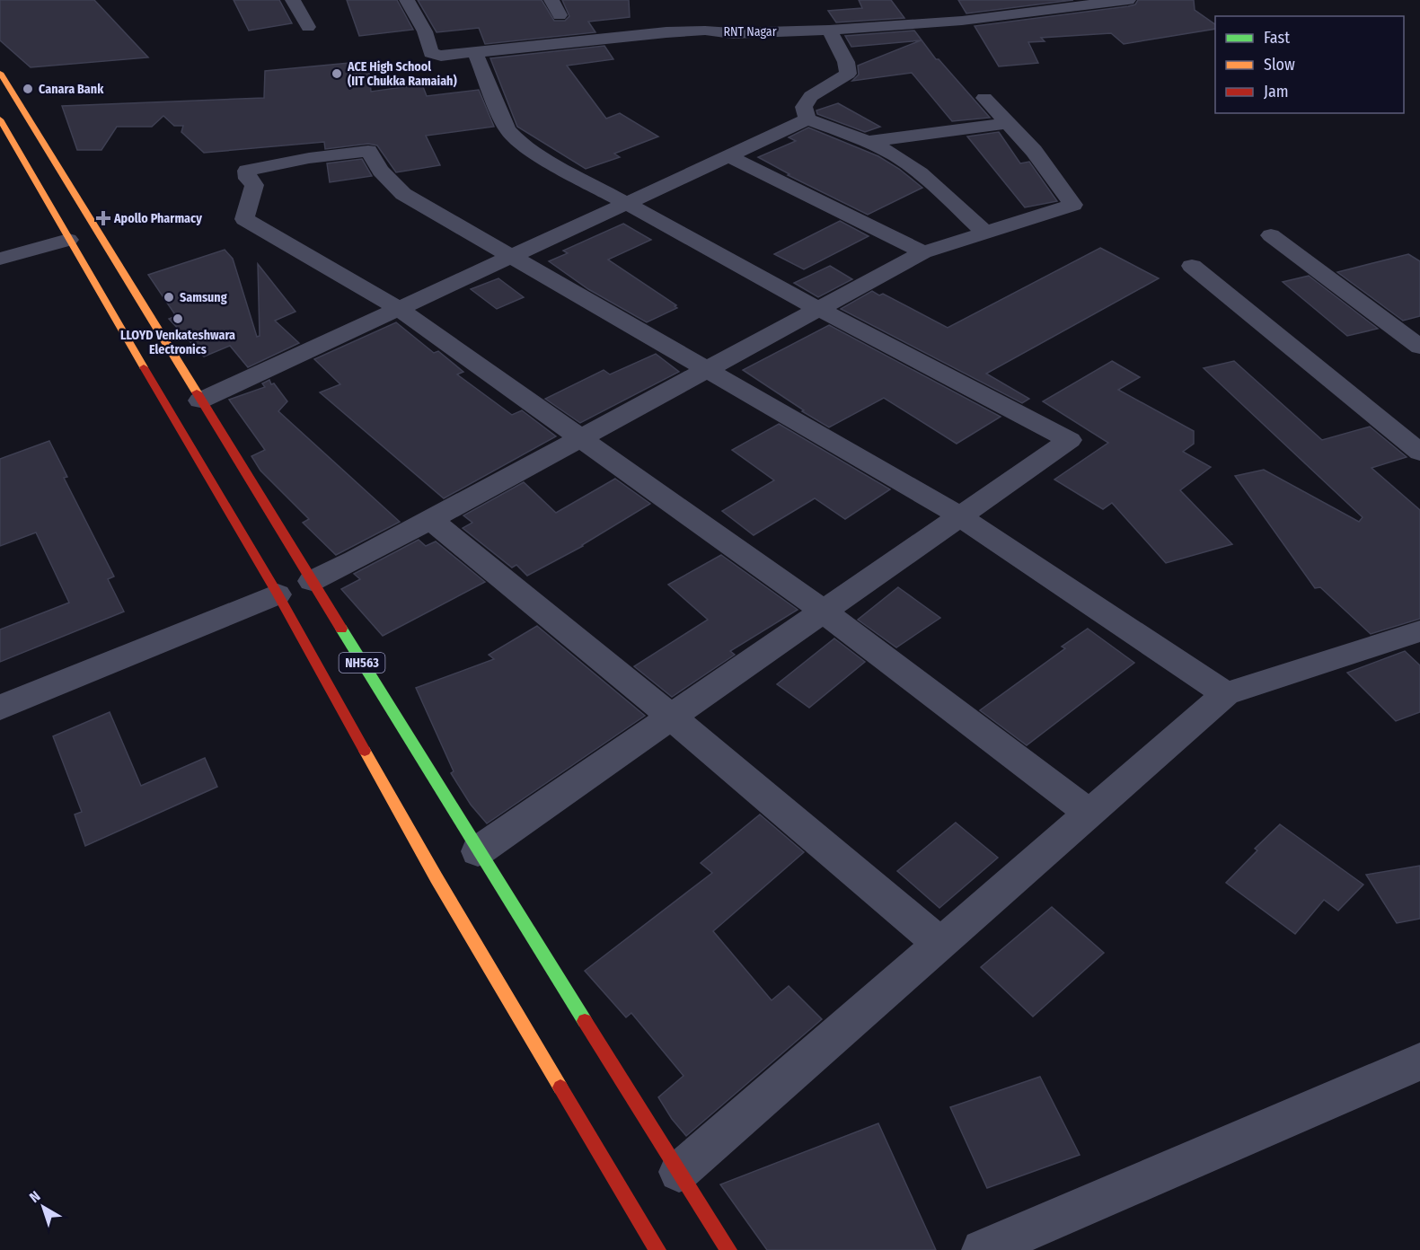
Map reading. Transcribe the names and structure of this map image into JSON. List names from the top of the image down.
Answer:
{
  "streets": {
    "highway": ["NH563"],
    "street": ["RNT Nagar"]
  },
  "places": {
    "other": [
      "ACE High School (IIT Chukka Ramaiah)",
      "Canara Bank",
      "Samsung",
      "LLOYD Venkateshwara Electronics"
    ],
    "health": ["Apollo Pharmacy"]
  },
  "legend": ["Fast", "Slow", "Jam"],
  "north": "top left"
}
